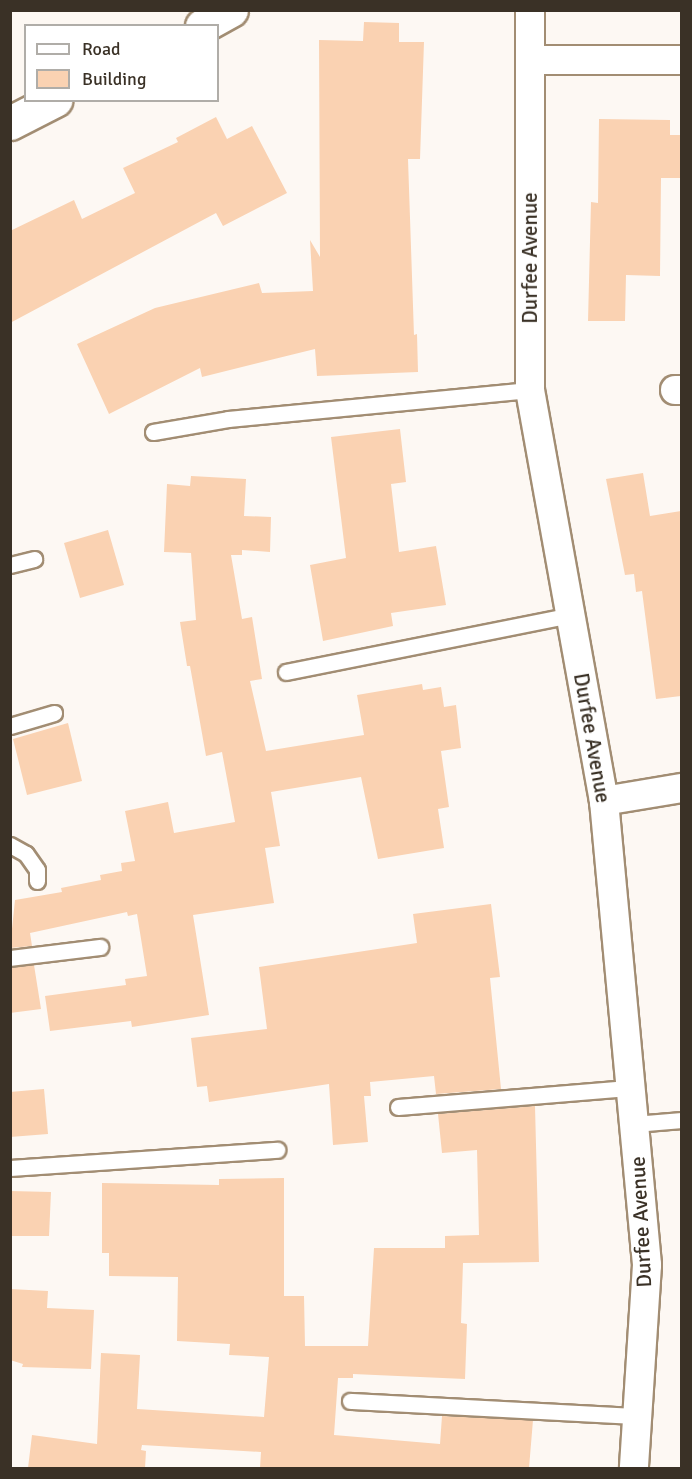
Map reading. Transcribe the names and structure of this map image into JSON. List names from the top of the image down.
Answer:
{
  "streets": {
    "street": ["Durfee Avenue"]
  },
  "legend": ["Road", "Building"]
}
